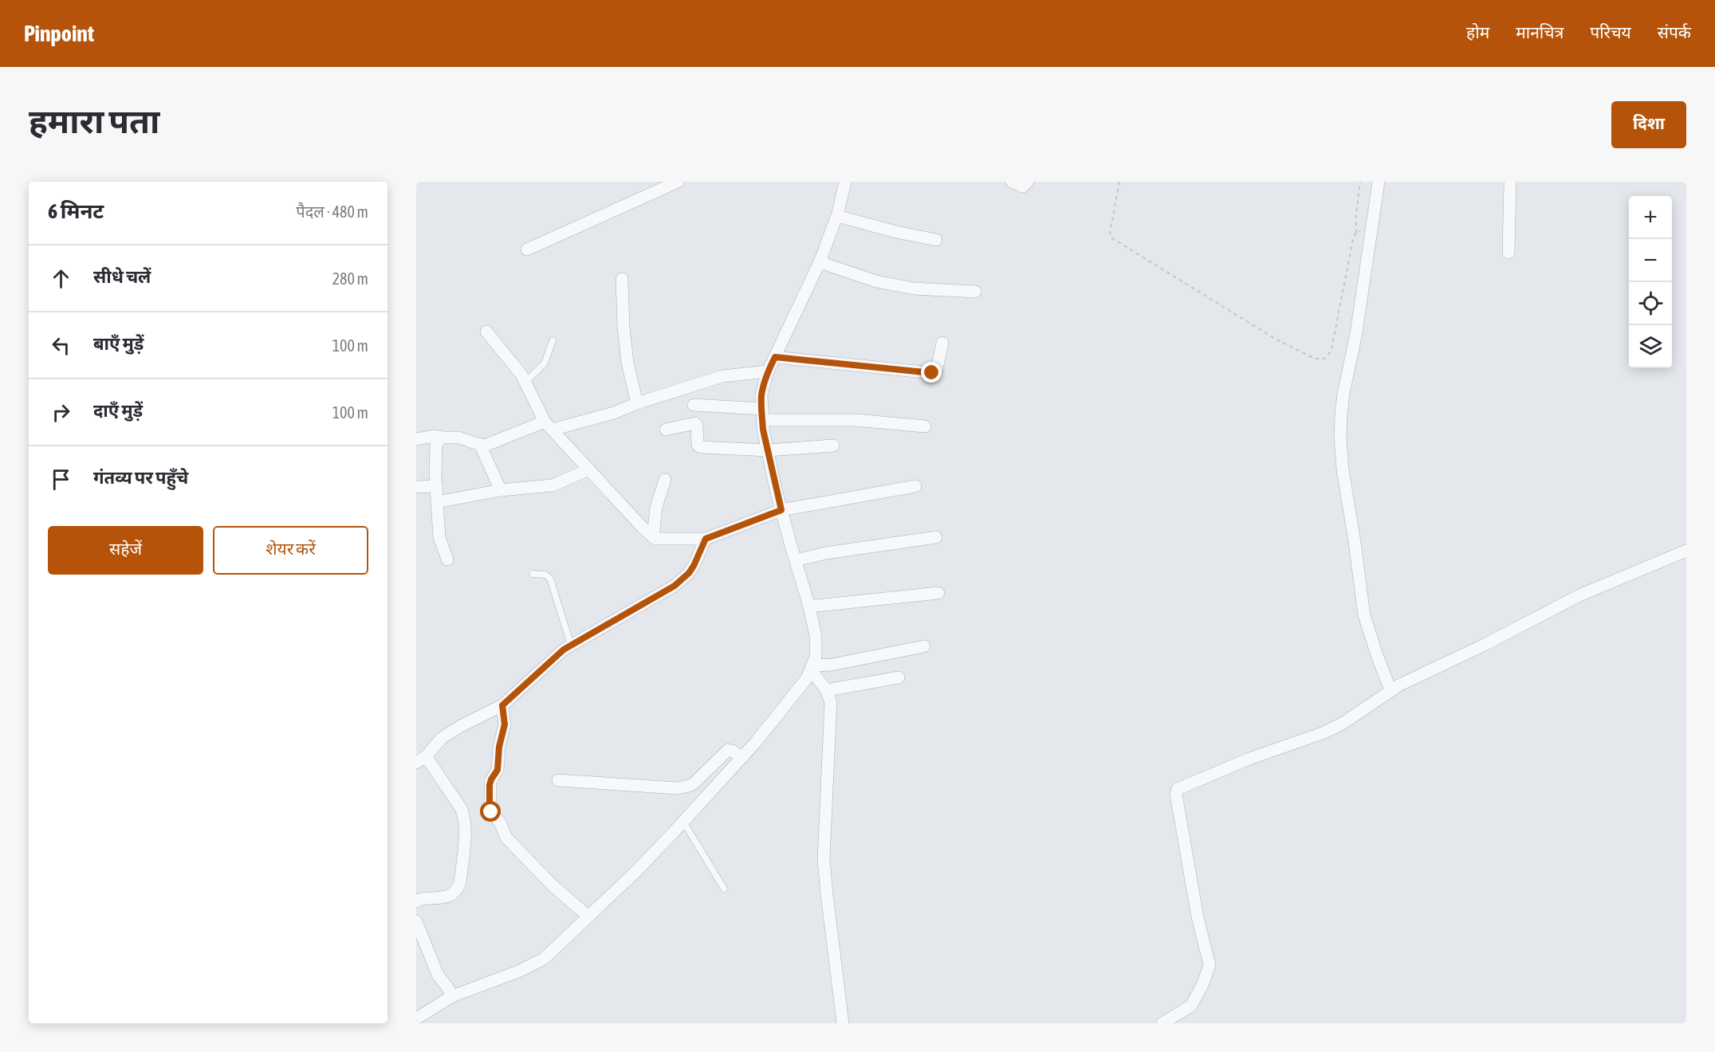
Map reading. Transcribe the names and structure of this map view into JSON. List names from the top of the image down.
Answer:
{
  "page": {
    "header": "Pinpoint",
    "nav": [
      "होम",
      "मानचित्र",
      "परिचय",
      "संपर्क"
    ],
    "buttons": [
      "दिशा",
      ["सहेजें", "शेयर करें"]
    ],
    "title": "हमारा पता",
    "heading": ["6 मिनट", "पैदल · 480 m"],
    "map_buttons": ["+", "−"],
    "list": [
      ["सीधे चलें", "280 m"],
      ["बाएँ मुड़ें", "100 m"],
      ["दाएँ मुड़ें", "100 m"],
      "गंतव्य पर पहुँचे"
    ]
  }
}
